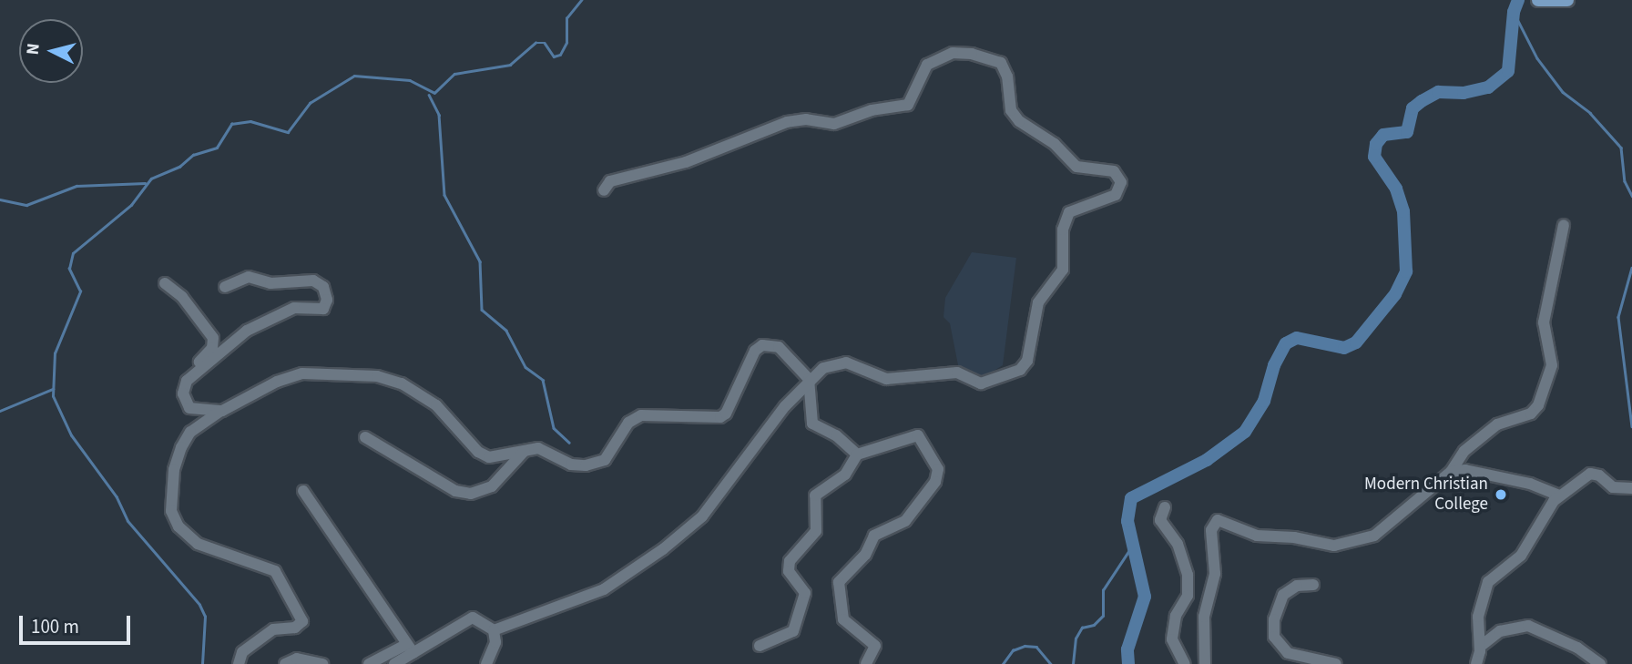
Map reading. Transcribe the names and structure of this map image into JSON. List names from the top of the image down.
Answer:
{
  "places": ["Modern Christian College"],
  "scale_bar": "100 m",
  "north": "left"
}
